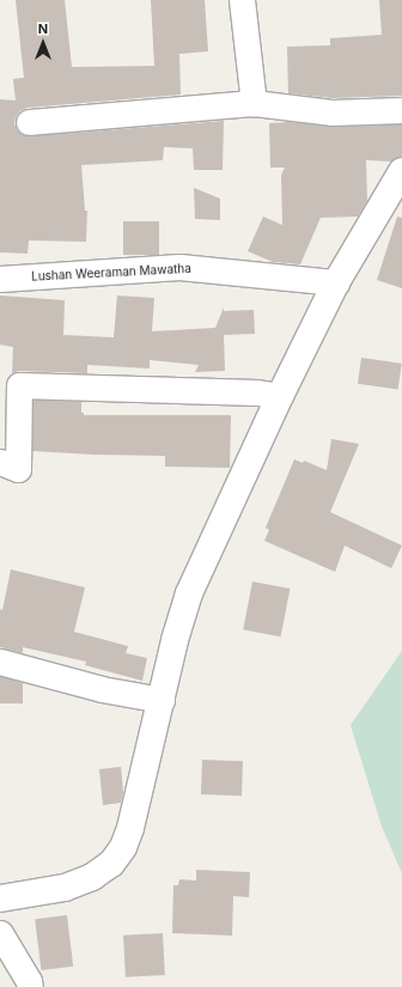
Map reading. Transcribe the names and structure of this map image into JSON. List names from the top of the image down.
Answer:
{
  "streets": {
    "street": ["Lushan Weeraman Mawatha"]
  },
  "north": "top"
}
